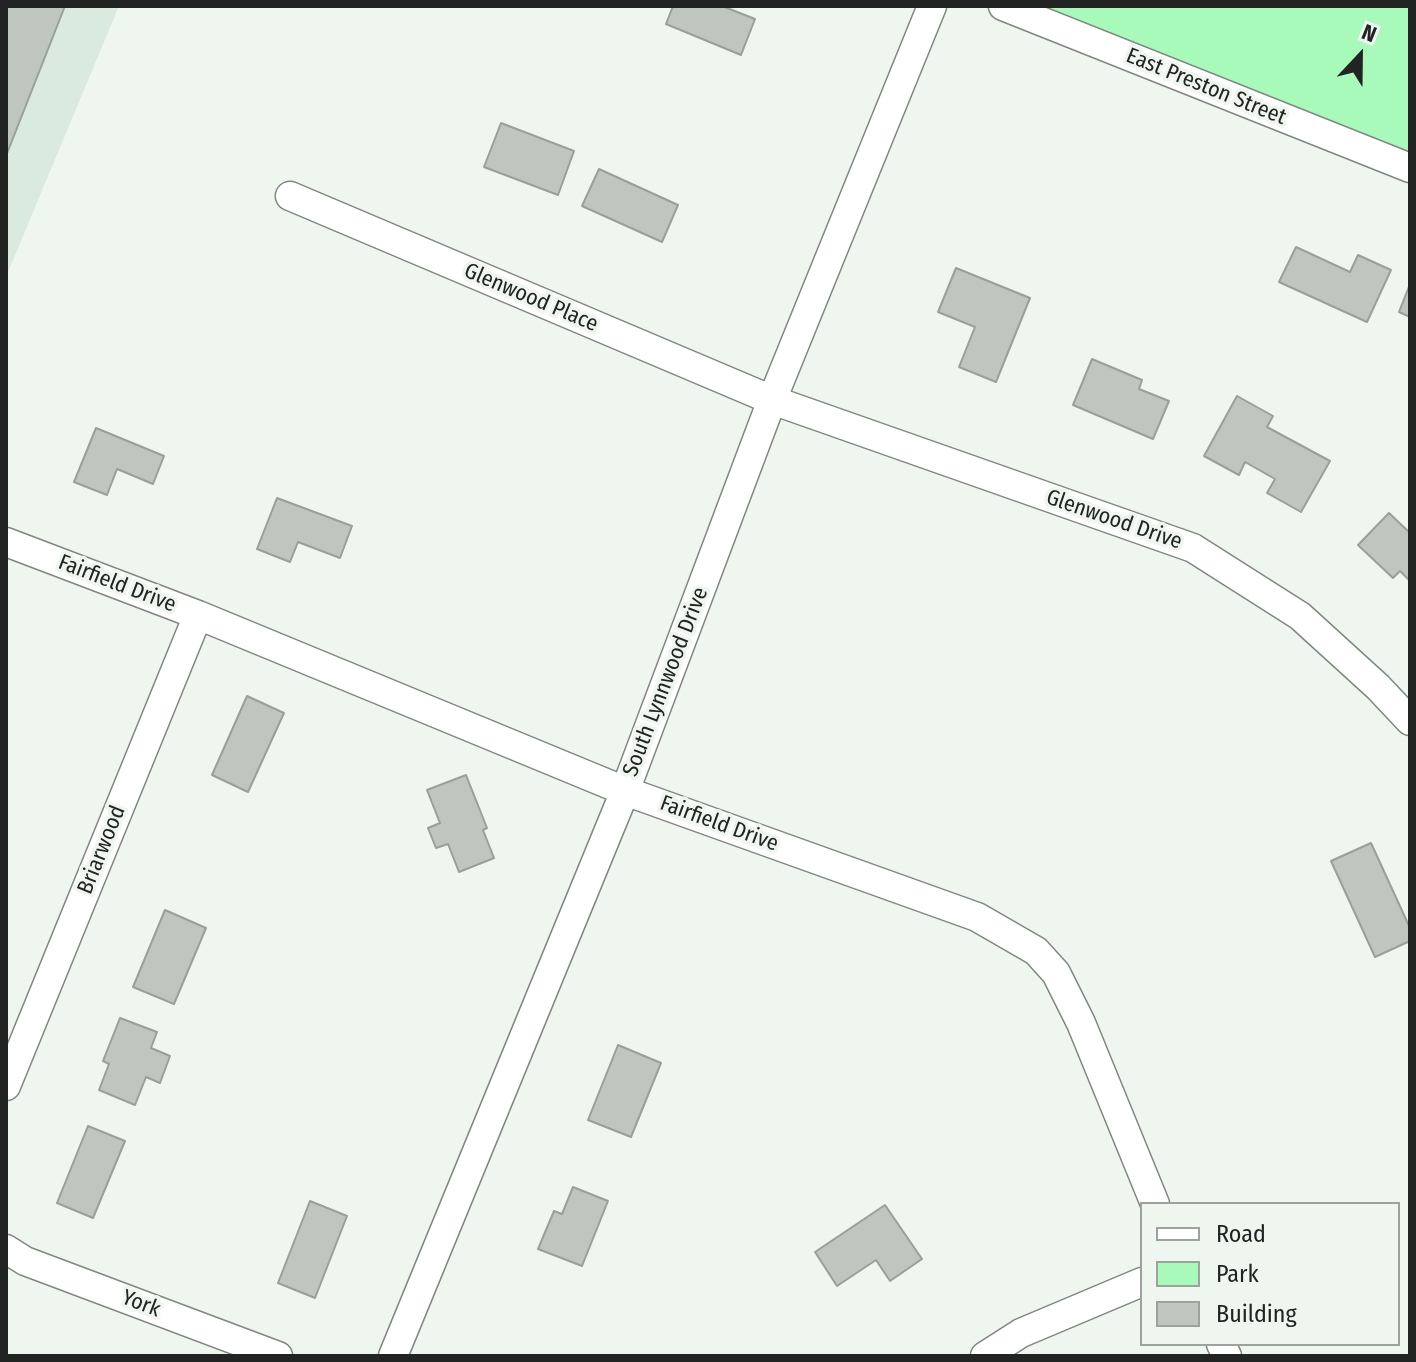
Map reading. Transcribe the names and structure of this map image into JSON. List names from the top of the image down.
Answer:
{
  "streets": {
    "street": [
      "East Preston Street",
      "Glenwood Place",
      "Glenwood Drive",
      "Fairfield Drive",
      "South Lynnwood Drive",
      "Briarwood",
      "York"
    ]
  },
  "crossings": [
    ["Glenwood Place", "Glenwood Drive"],
    ["Glenwood Place", "South Lynnwood Drive"],
    ["Glenwood Drive", "South Lynnwood Drive"],
    ["Fairfield Drive", "South Lynnwood Drive"],
    ["Fairfield Drive", "Briarwood"]
  ],
  "legend": ["Road", "Park", "Building"],
  "north": "top"
}
